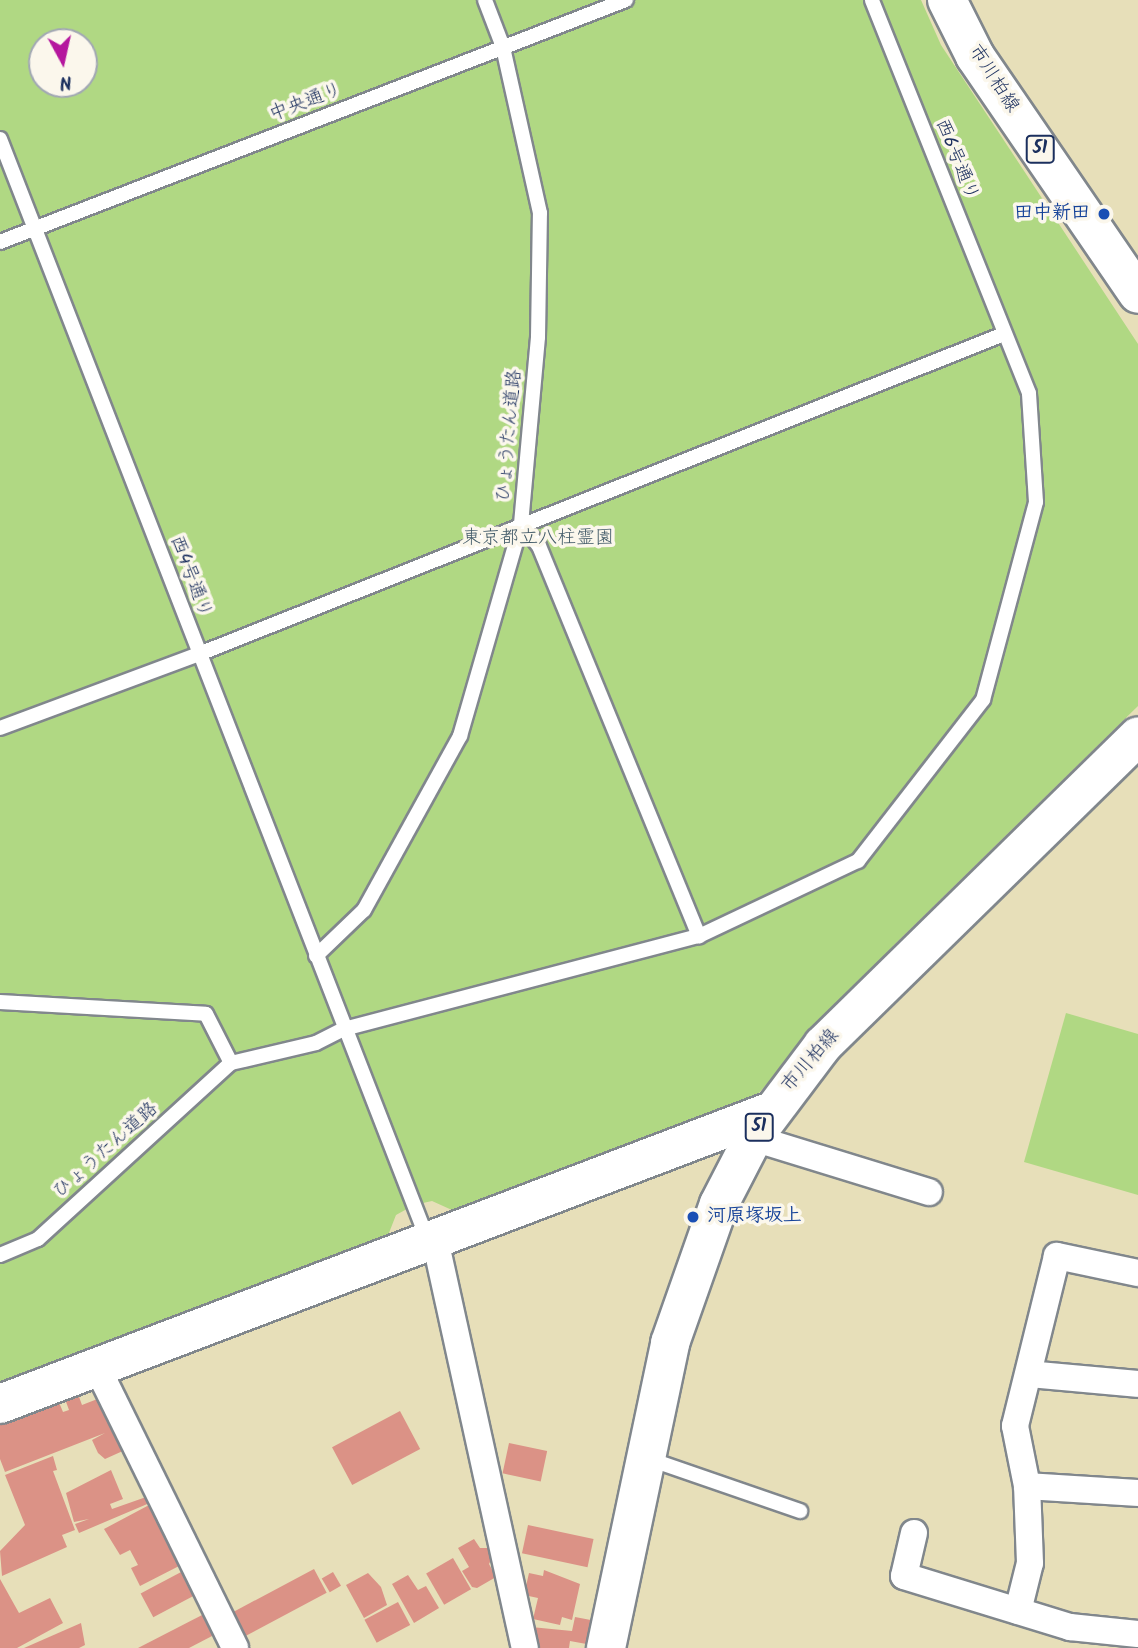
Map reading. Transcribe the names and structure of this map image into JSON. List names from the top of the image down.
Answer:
{
  "streets": {
    "main road": ["市川柏線", "51"],
    "lane": [
      "中央通り",
      "西6号通り",
      "ひょうたん道路",
      "西4号通り"
    ]
  },
  "crossings": [
    ["中央通り", "ひょうたん道路"],
    ["中央通り", "西4号通り"],
    ["西6号通り", "ひょうたん道路"],
    ["西6号通り", "西4号通り"],
    ["ひょうたん道路", "西4号通り"]
  ],
  "parks": ["東京都立八柱霊園"],
  "places": ["田中新田", "河原塚坂上"],
  "north": "bottom"
}
